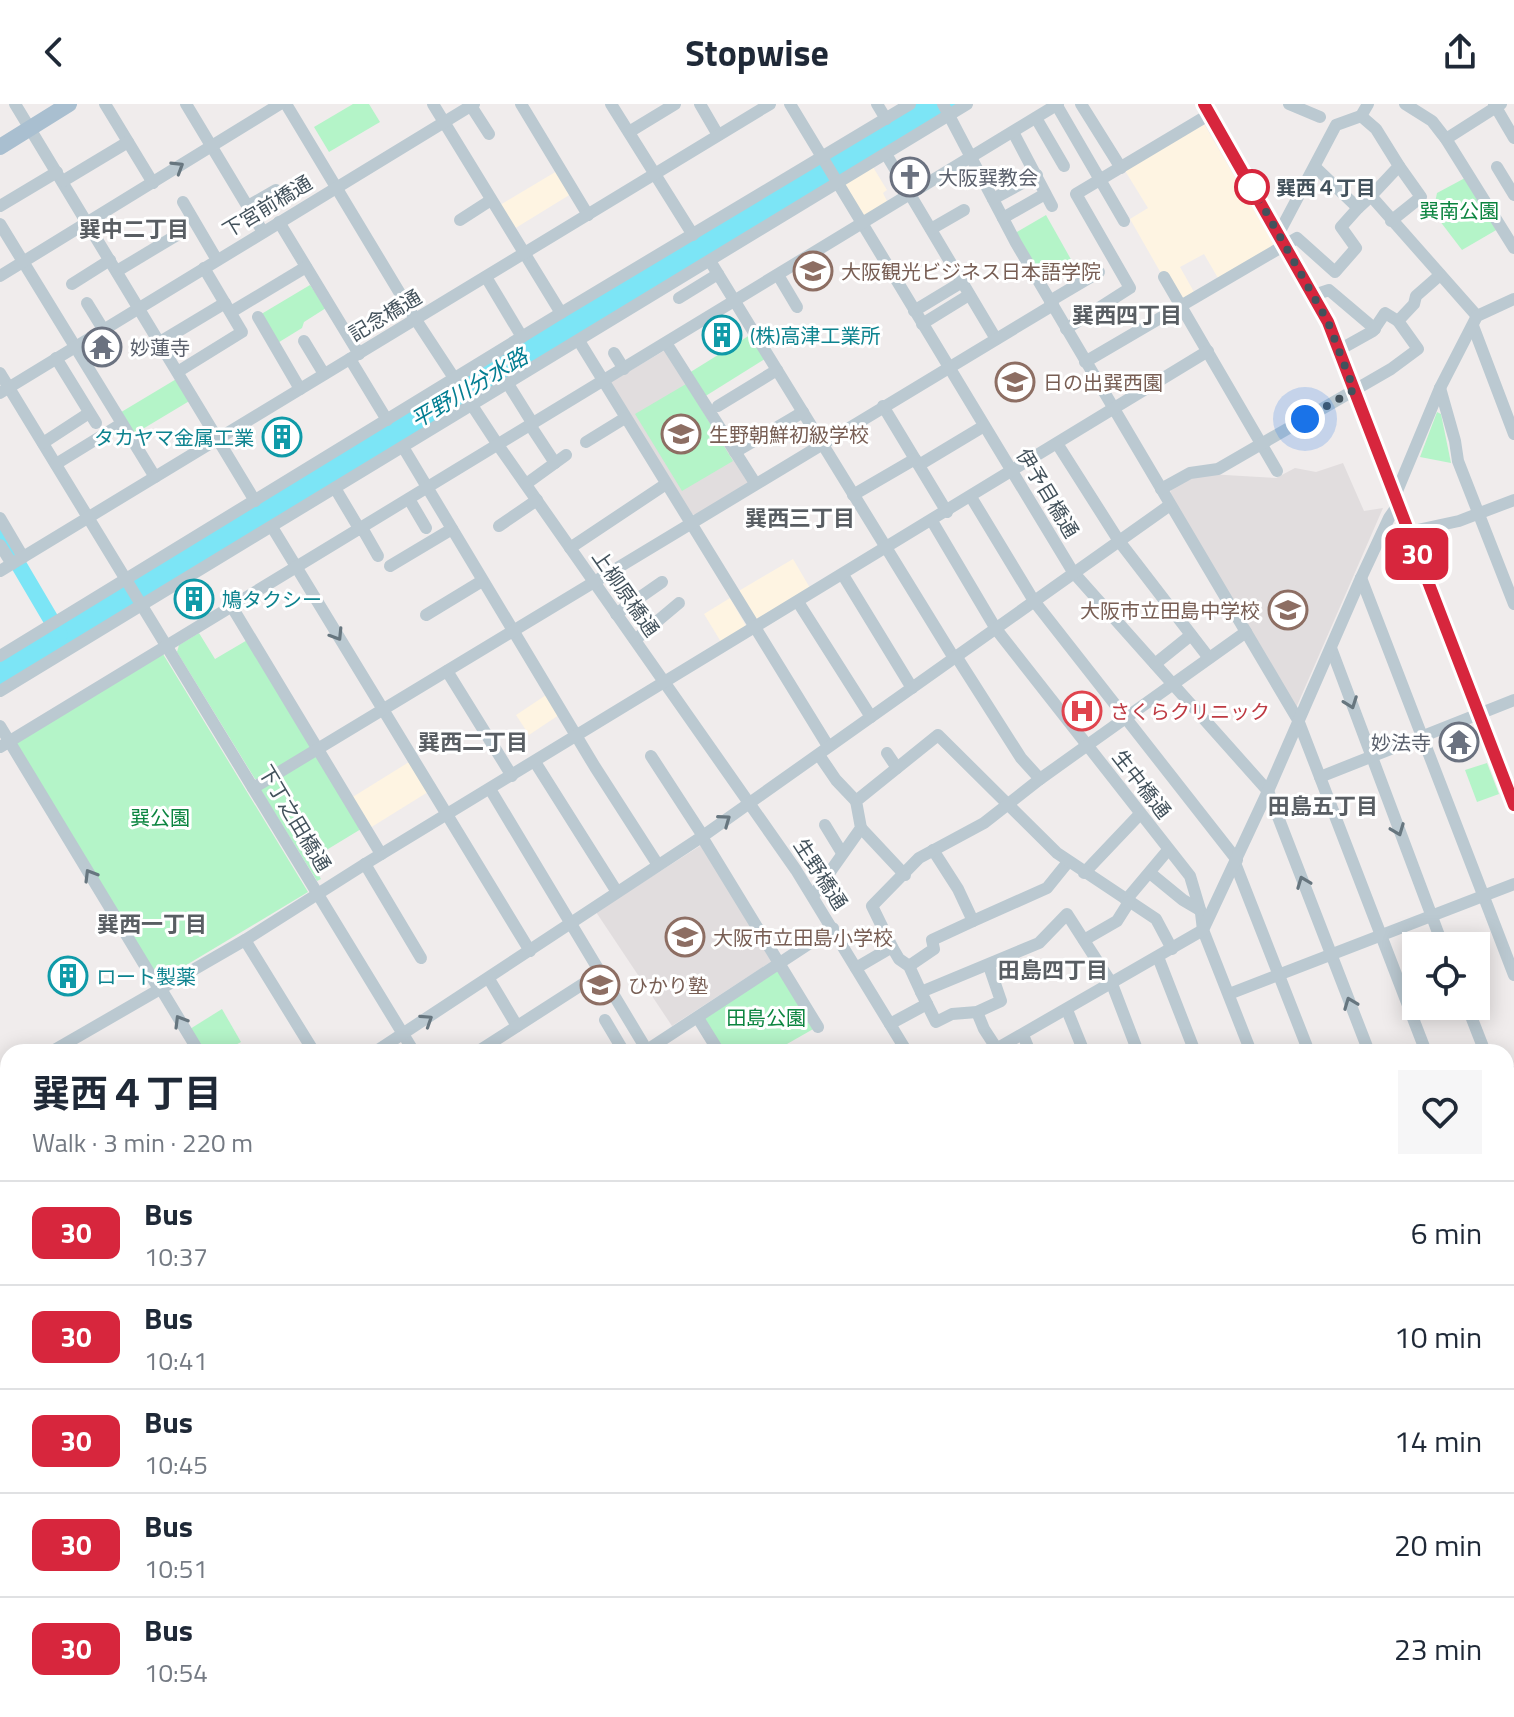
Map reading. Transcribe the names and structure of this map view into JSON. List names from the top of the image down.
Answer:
{
  "streets": {
    "street": [
      "下宮前橋通",
      "記念橋通",
      "伊予目橋通",
      "上柳原橋通",
      "生中橋通",
      "下丁之田橋通",
      "生野橋通"
    ]
  },
  "crossings": [
    ["上柳原橋通", "生野橋通"]
  ],
  "districts": [
    "巽中二丁目",
    "巽西四丁目",
    "巽西三丁目",
    "巽西二丁目",
    "田島五丁目",
    "巽西一丁目",
    "田島四丁目"
  ],
  "water": ["平野川分水路"],
  "parks": ["巽南公園", "巽公園", "田島公園"],
  "places": {
    "church": ["大阪巽教会"],
    "other": ["巽西４丁目"],
    "school or university": [
      "大阪観光ビジネス日本語学院",
      "日の出巽西園",
      "生野朝鮮初級学校",
      "大阪市立田島中学校",
      "大阪市立田島小学校",
      "ひかり塾"
    ],
    "building": [
      "(株)高津工業所",
      "タカヤマ金属工業",
      "鳩タクシー",
      "ロート製薬"
    ],
    "temple": ["妙蓮寺", "妙法寺"],
    "hospital": ["さくらクリニック"]
  },
  "lines": ["bus line 30"],
  "page": {
    "header": "Stopwise",
    "on_map": "30",
    "heading": ["巽西４丁目", "Walk · 3 min · 220 m"],
    "list": [
      {
        "mark": "30",
        "name": "Bus",
        "note": "10:37",
        "value": "6 min"
      },
      {
        "mark": "30",
        "name": "Bus",
        "note": "10:41",
        "value": "10 min"
      },
      {
        "mark": "30",
        "name": "Bus",
        "note": "10:45",
        "value": "14 min"
      },
      {
        "mark": "30",
        "name": "Bus",
        "note": "10:51",
        "value": "20 min"
      },
      {
        "mark": "30",
        "name": "Bus",
        "note": "10:54",
        "value": "23 min"
      }
    ]
  }
}
